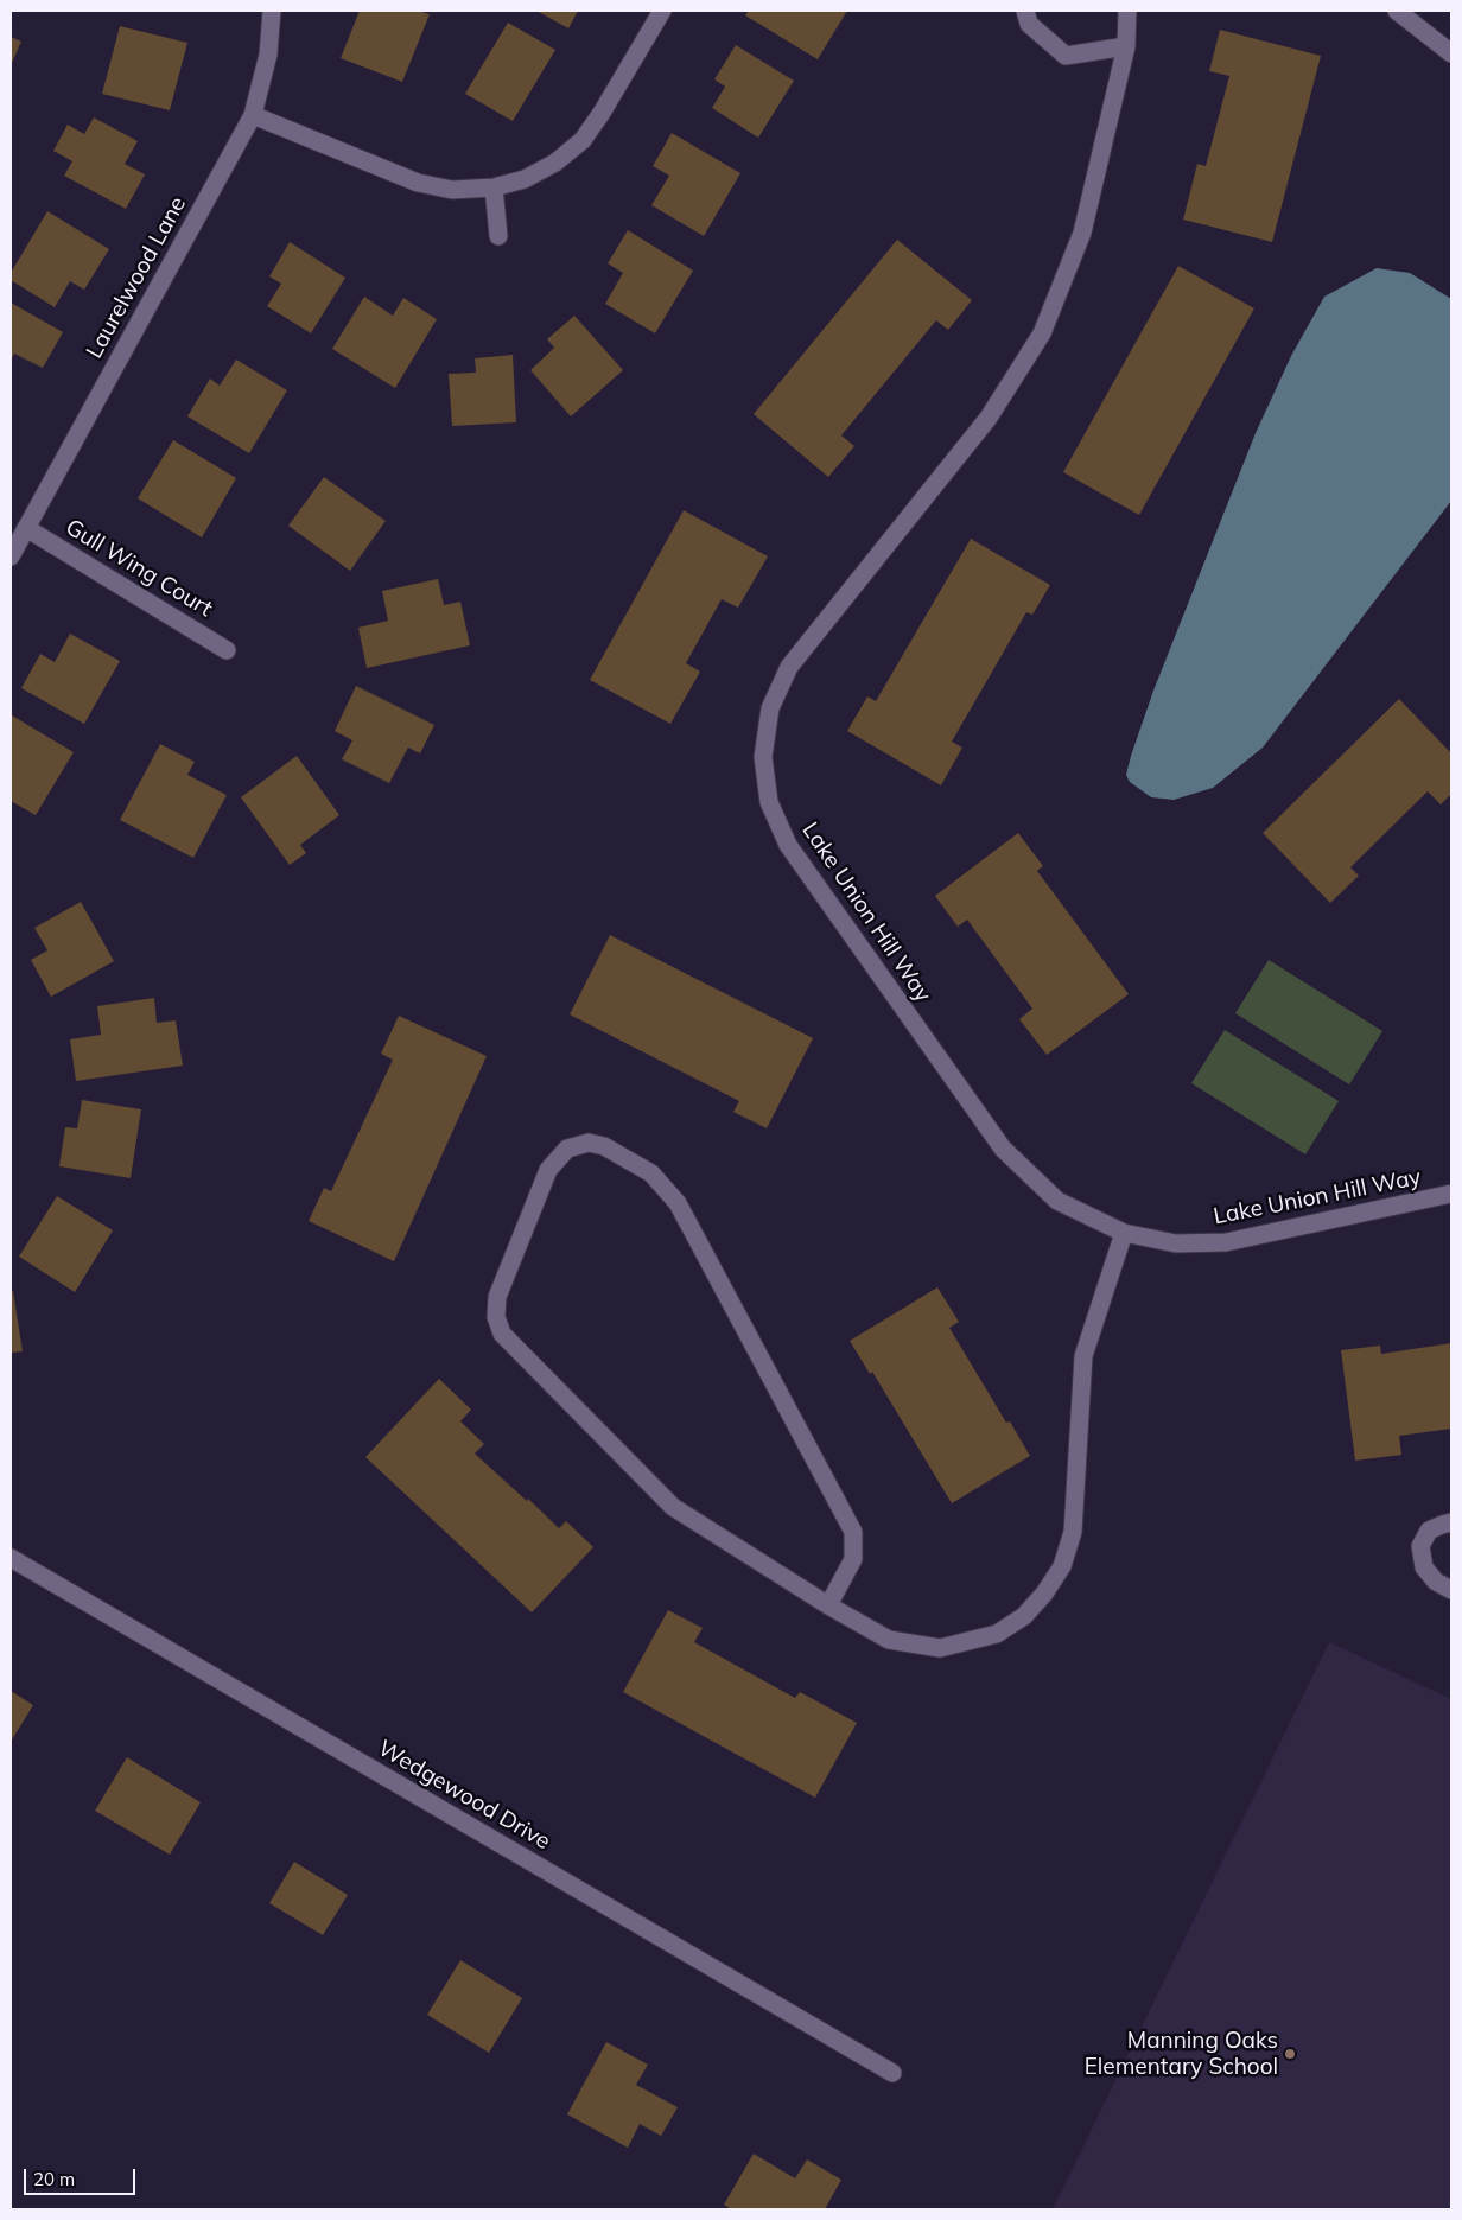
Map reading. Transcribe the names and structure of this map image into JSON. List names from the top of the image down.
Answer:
{
  "streets": {
    "street": [
      "Laurelwood Lane",
      "Gull Wing Court",
      "Lake Union Hill Way",
      "Wedgewood Drive"
    ]
  },
  "crossings": [
    ["Laurelwood Lane", "Gull Wing Court"]
  ],
  "places": ["Manning Oaks Elementary School"],
  "scale_bar": "20 m"
}
